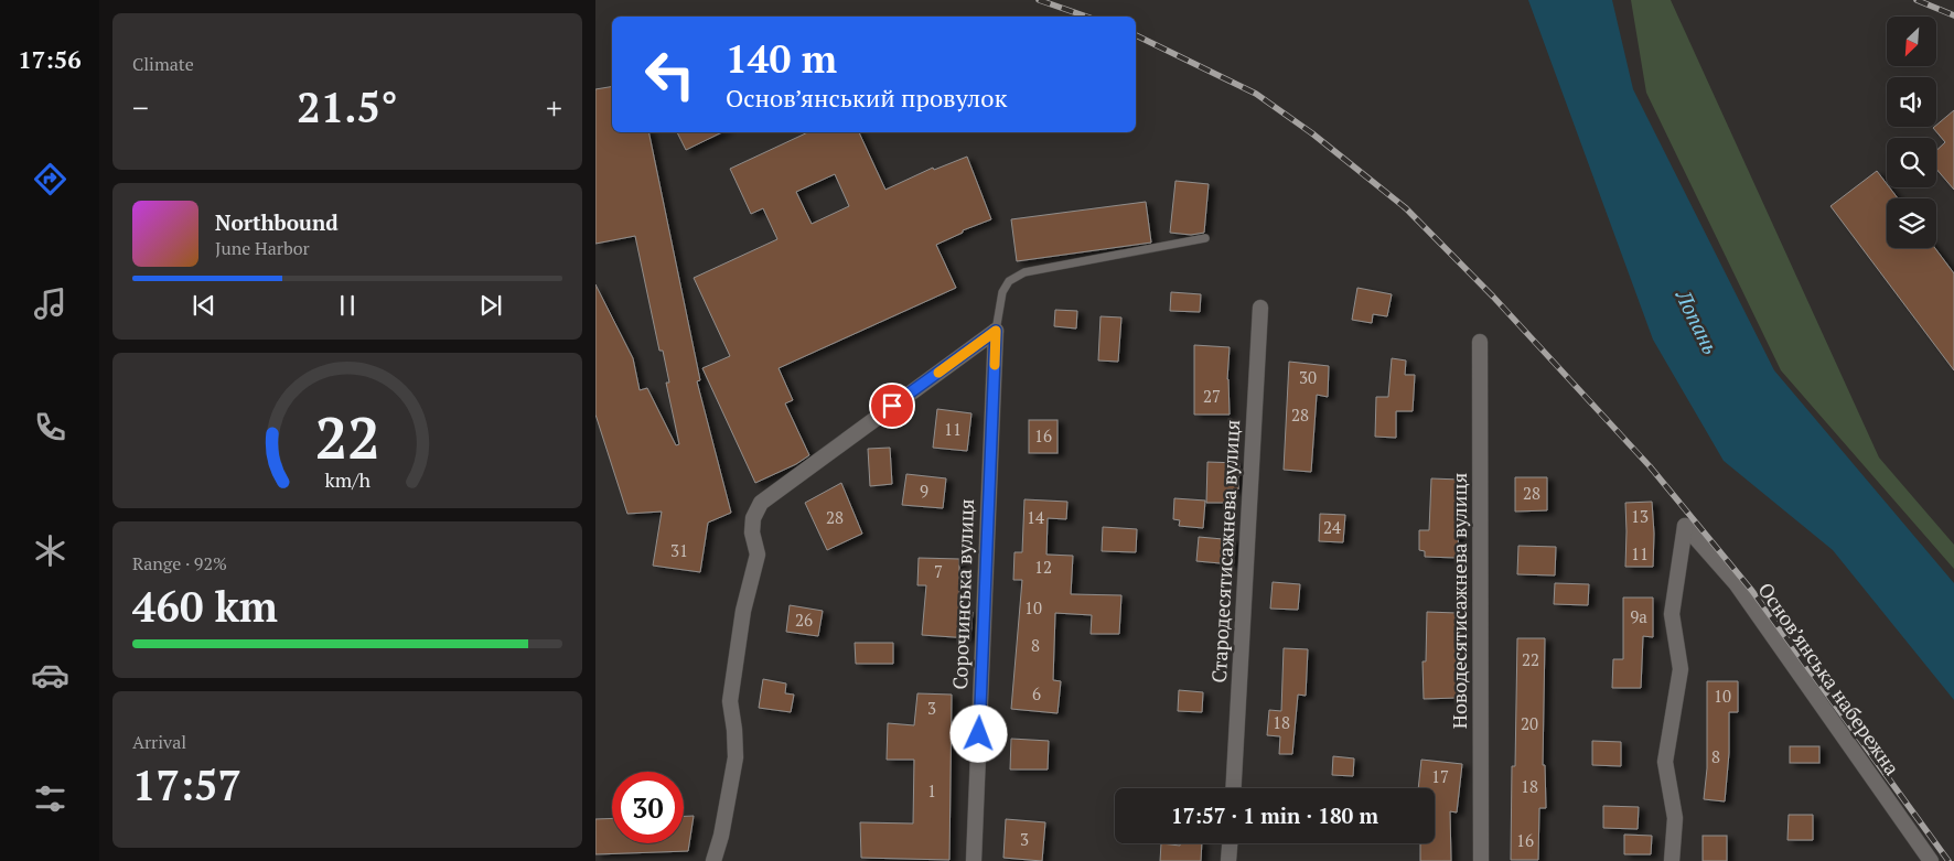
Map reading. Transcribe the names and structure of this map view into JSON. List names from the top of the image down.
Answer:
{
  "streets": {
    "street": [
      "Стародесятисажнева вулиця",
      "Сорочинська вулиця",
      "Новодесятисажнева вулиця",
      "Основ’янська набережна"
    ]
  },
  "water": ["Лопань"],
  "house_numbers": [
    "30",
    "27",
    "28",
    "11",
    "16",
    "9",
    "28",
    "13",
    "28",
    "14",
    "24",
    "31",
    "11",
    "12",
    "7",
    "10",
    "9а",
    "26",
    "8",
    "22",
    "6",
    "10",
    "3",
    "18",
    "20",
    "8",
    "17",
    "18",
    "1",
    "3",
    "16"
  ],
  "north": "bottom left",
  "page": {
    "tabs": "17:56",
    "tile": [
      "Climate",
      ["Range · 92%", "460 km"],
      ["Arrival", "17:57"]
    ],
    "turn": ["140 m", "Основ’янський провулок"],
    "heat": ["−", "21.5°", "+"],
    "song": ["Northbound", "June Harbor"],
    "limit": "30",
    "trip": "17:57 · 1 min · 180 m",
    "gauge": ["22", "km/h"]
  }
}
